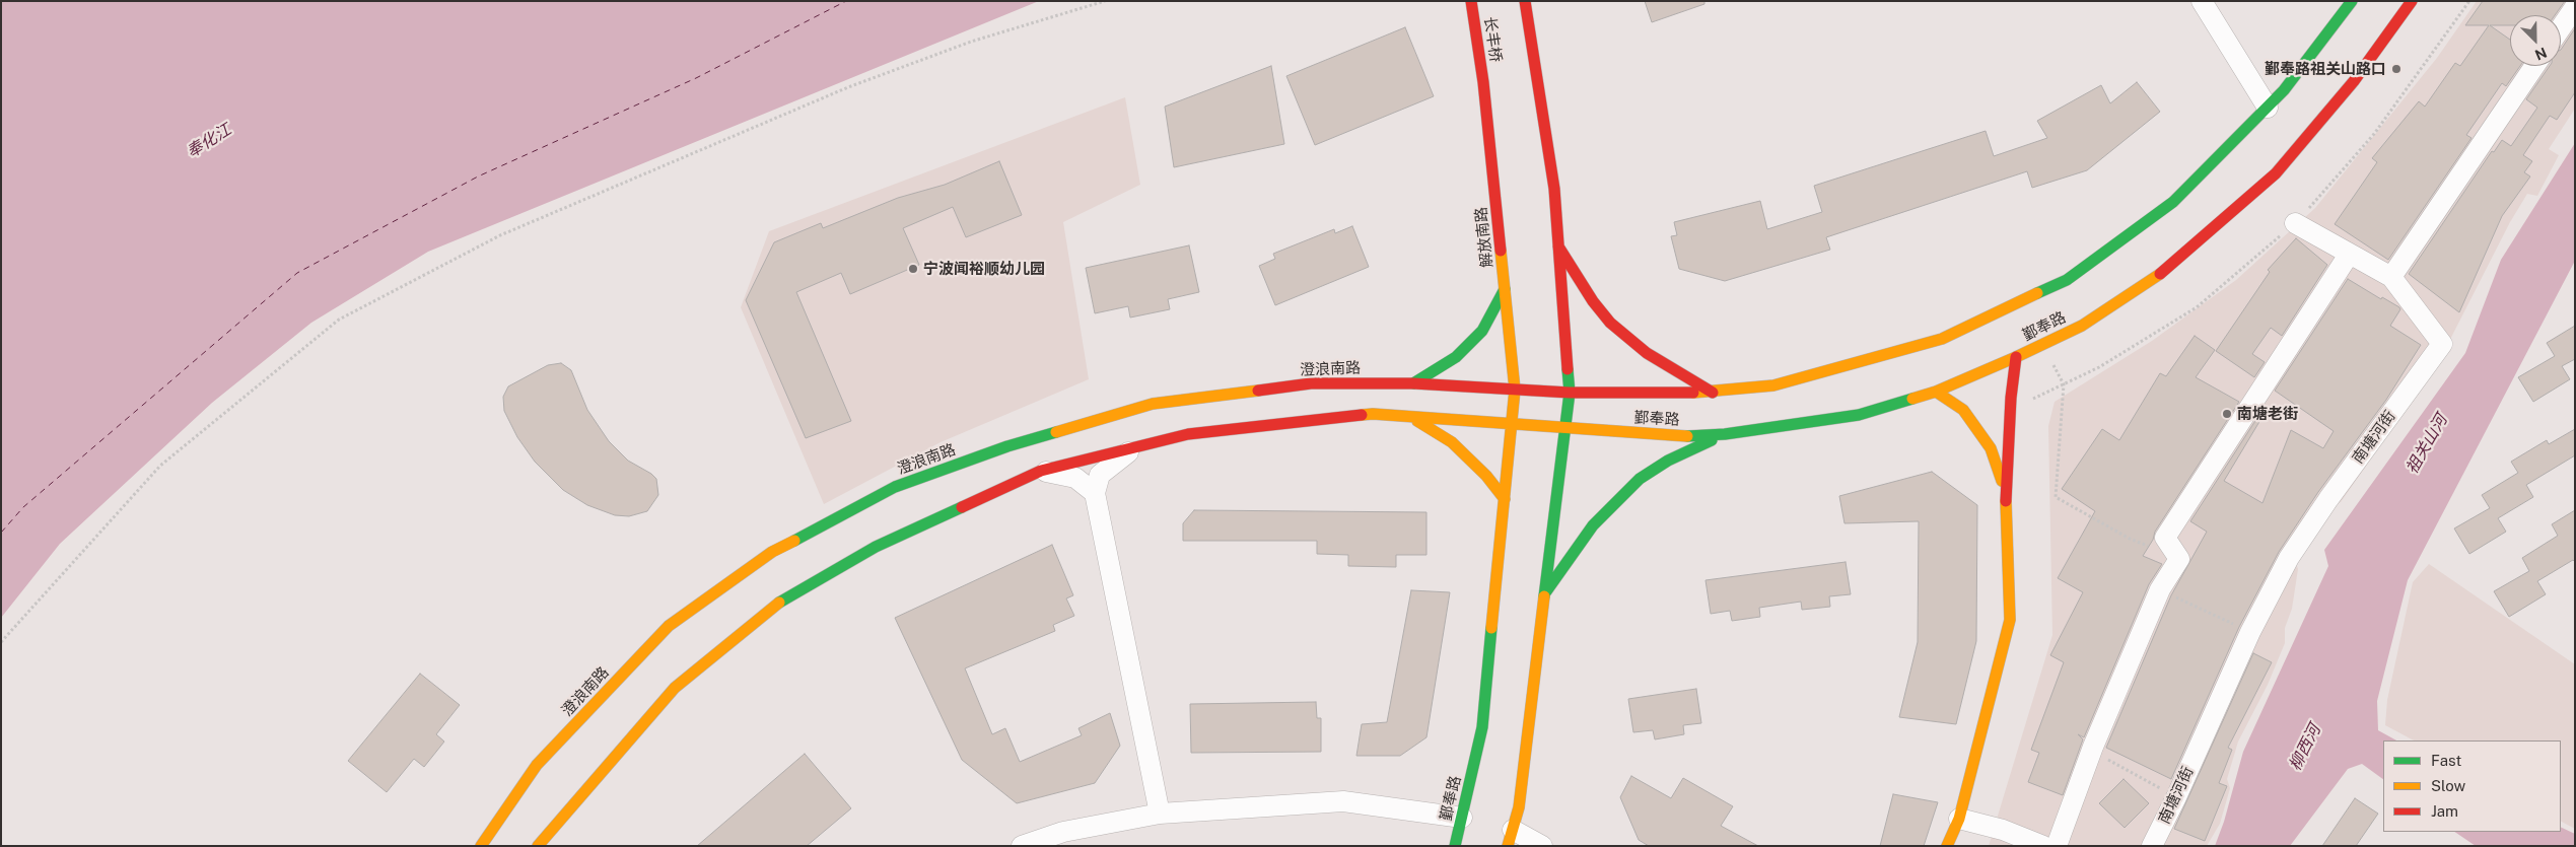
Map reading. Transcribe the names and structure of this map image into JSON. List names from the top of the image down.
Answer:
{
  "streets": {
    "main road": [
      "长丰桥",
      "解放南路",
      "鄞奉路",
      "澄浪南路"
    ],
    "street": ["南塘河街"]
  },
  "crossings": [
    ["长丰桥", "解放南路"],
    ["解放南路", "鄞奉路"],
    ["解放南路", "澄浪南路"],
    ["鄞奉路", "澄浪南路"]
  ],
  "water": ["奉化江", "祖关山河", "柳西河"],
  "places": ["鄞奉路祖关山路口", "宁波闻裕顺幼儿园", "南塘老街"],
  "legend": ["Fast", "Slow", "Jam"],
  "north": "bottom right"
}
